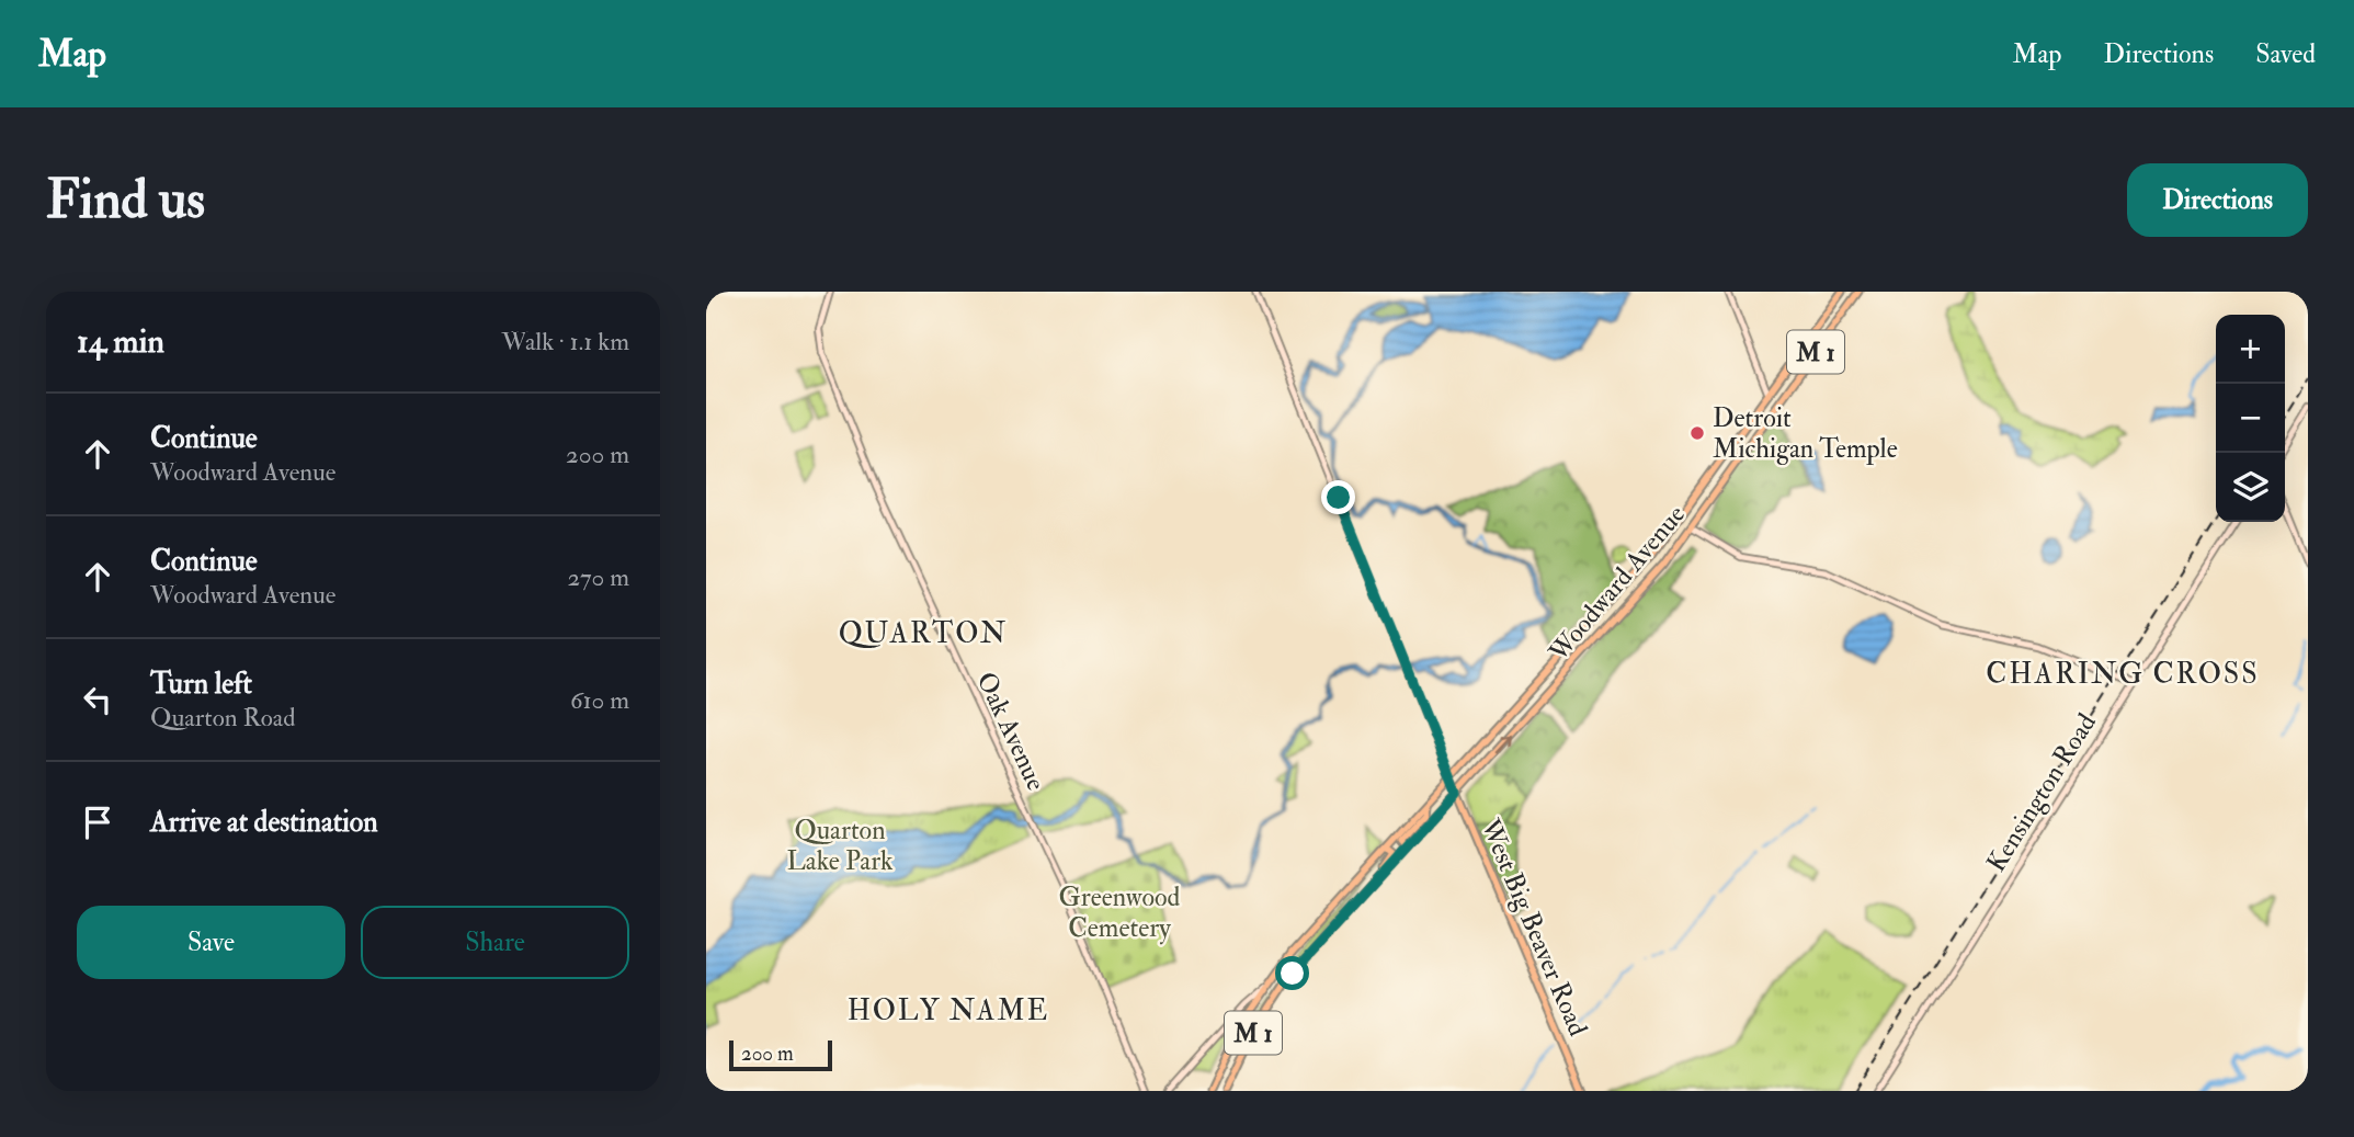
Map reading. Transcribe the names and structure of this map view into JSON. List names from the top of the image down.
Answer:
{
  "streets": {
    "main road": ["M 1", "Woodward Avenue", "West Big Beaver Road"],
    "street": ["Oak Avenue", "Kensington Road"]
  },
  "crossings": [
    ["M 1", "Woodward Avenue"],
    ["M 1", "West Big Beaver Road"],
    ["Woodward Avenue", "West Big Beaver Road"]
  ],
  "districts": ["QUARTON", "CHARING CROSS", "HOLY NAME"],
  "parks": ["Quarton Lake Park", "Greenwood Cemetery"],
  "places": ["Detroit Michigan Temple"],
  "scale_bar": "200 m",
  "page": {
    "header": "Map",
    "nav": ["Map", "Directions", "Saved"],
    "buttons": [
      "Directions",
      ["Save", "Share"]
    ],
    "title": "Find us",
    "heading": ["14 min", "Walk · 1.1 km"],
    "map_buttons": ["+", "−"],
    "list": [
      ["Continue", "Woodward Avenue", "200 m"],
      ["Continue", "Woodward Avenue", "270 m"],
      ["Turn left", "Quarton Road", "610 m"],
      "Arrive at destination"
    ],
    "scale": "200 m"
  }
}
